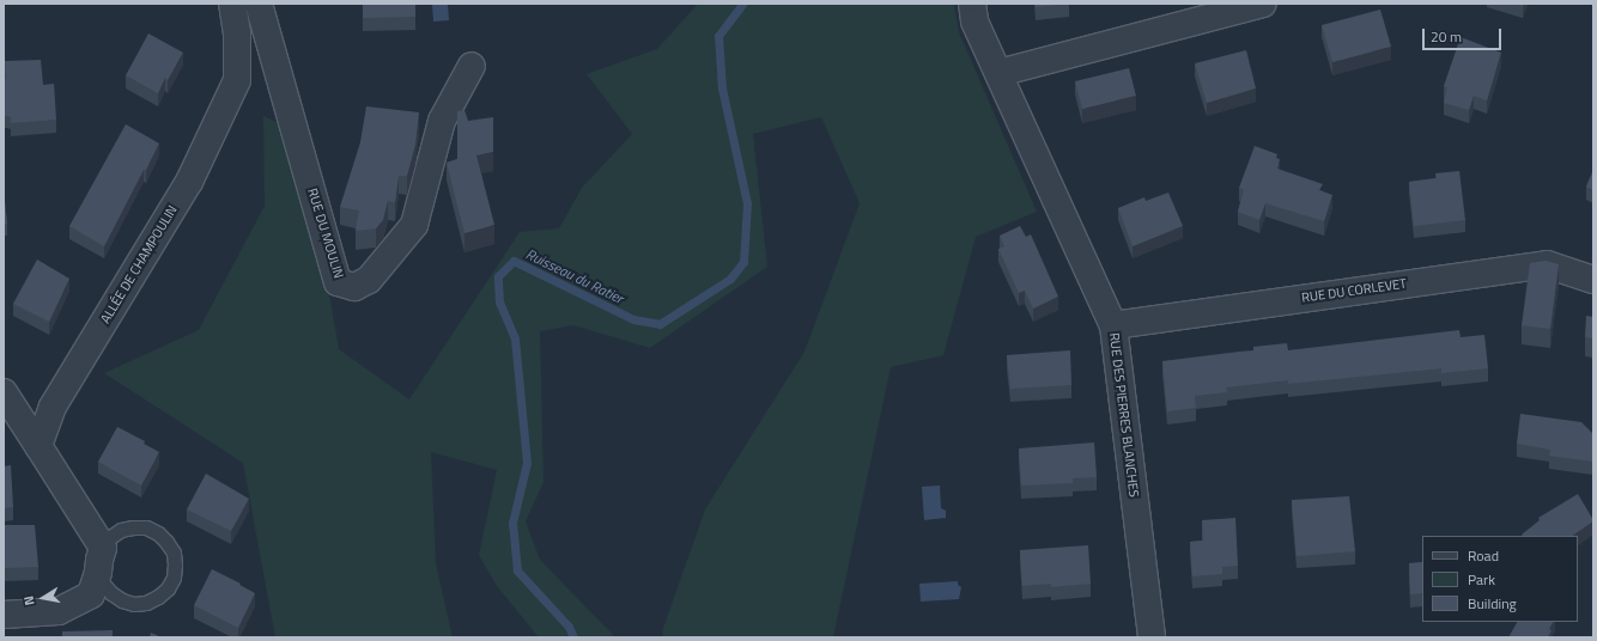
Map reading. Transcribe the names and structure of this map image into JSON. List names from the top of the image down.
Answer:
{
  "streets": {
    "street": [
      "RUE DU MOULIN",
      "ALLÉE DE CHAMPOULIN",
      "RUE DU CORLEVET",
      "RUE DES PIERRES BLANCHES"
    ]
  },
  "crossings": [
    ["RUE DU CORLEVET", "RUE DES PIERRES BLANCHES"]
  ],
  "water": ["Ruisseau du Ratier"],
  "legend": ["Road", "Park", "Building"],
  "scale_bar": "20 m",
  "north": "left"
}
